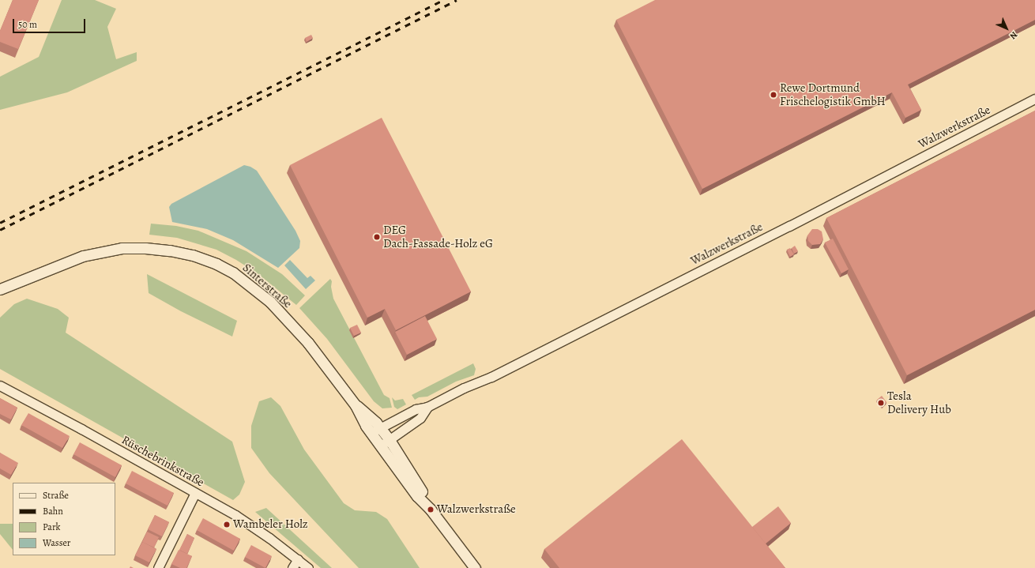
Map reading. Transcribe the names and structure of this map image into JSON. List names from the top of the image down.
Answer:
{
  "streets": {
    "street": ["Walzwerkstraße", "Sinterstraße", "Rüschebrinkstraße"]
  },
  "crossings": [
    ["Walzwerkstraße", "Sinterstraße"]
  ],
  "places": [
    "Rewe Dortmund Frischelogistik GmbH",
    "DEG Dach-Fassade-Holz eG",
    "Tesla Delivery Hub",
    "Walzwerkstraße",
    "Wambeler Holz"
  ],
  "legend": [
    "Straße",
    "Bahn",
    "Park",
    "Wasser"
  ],
  "scale_bar": "50 m",
  "north": "bottom right"
}
